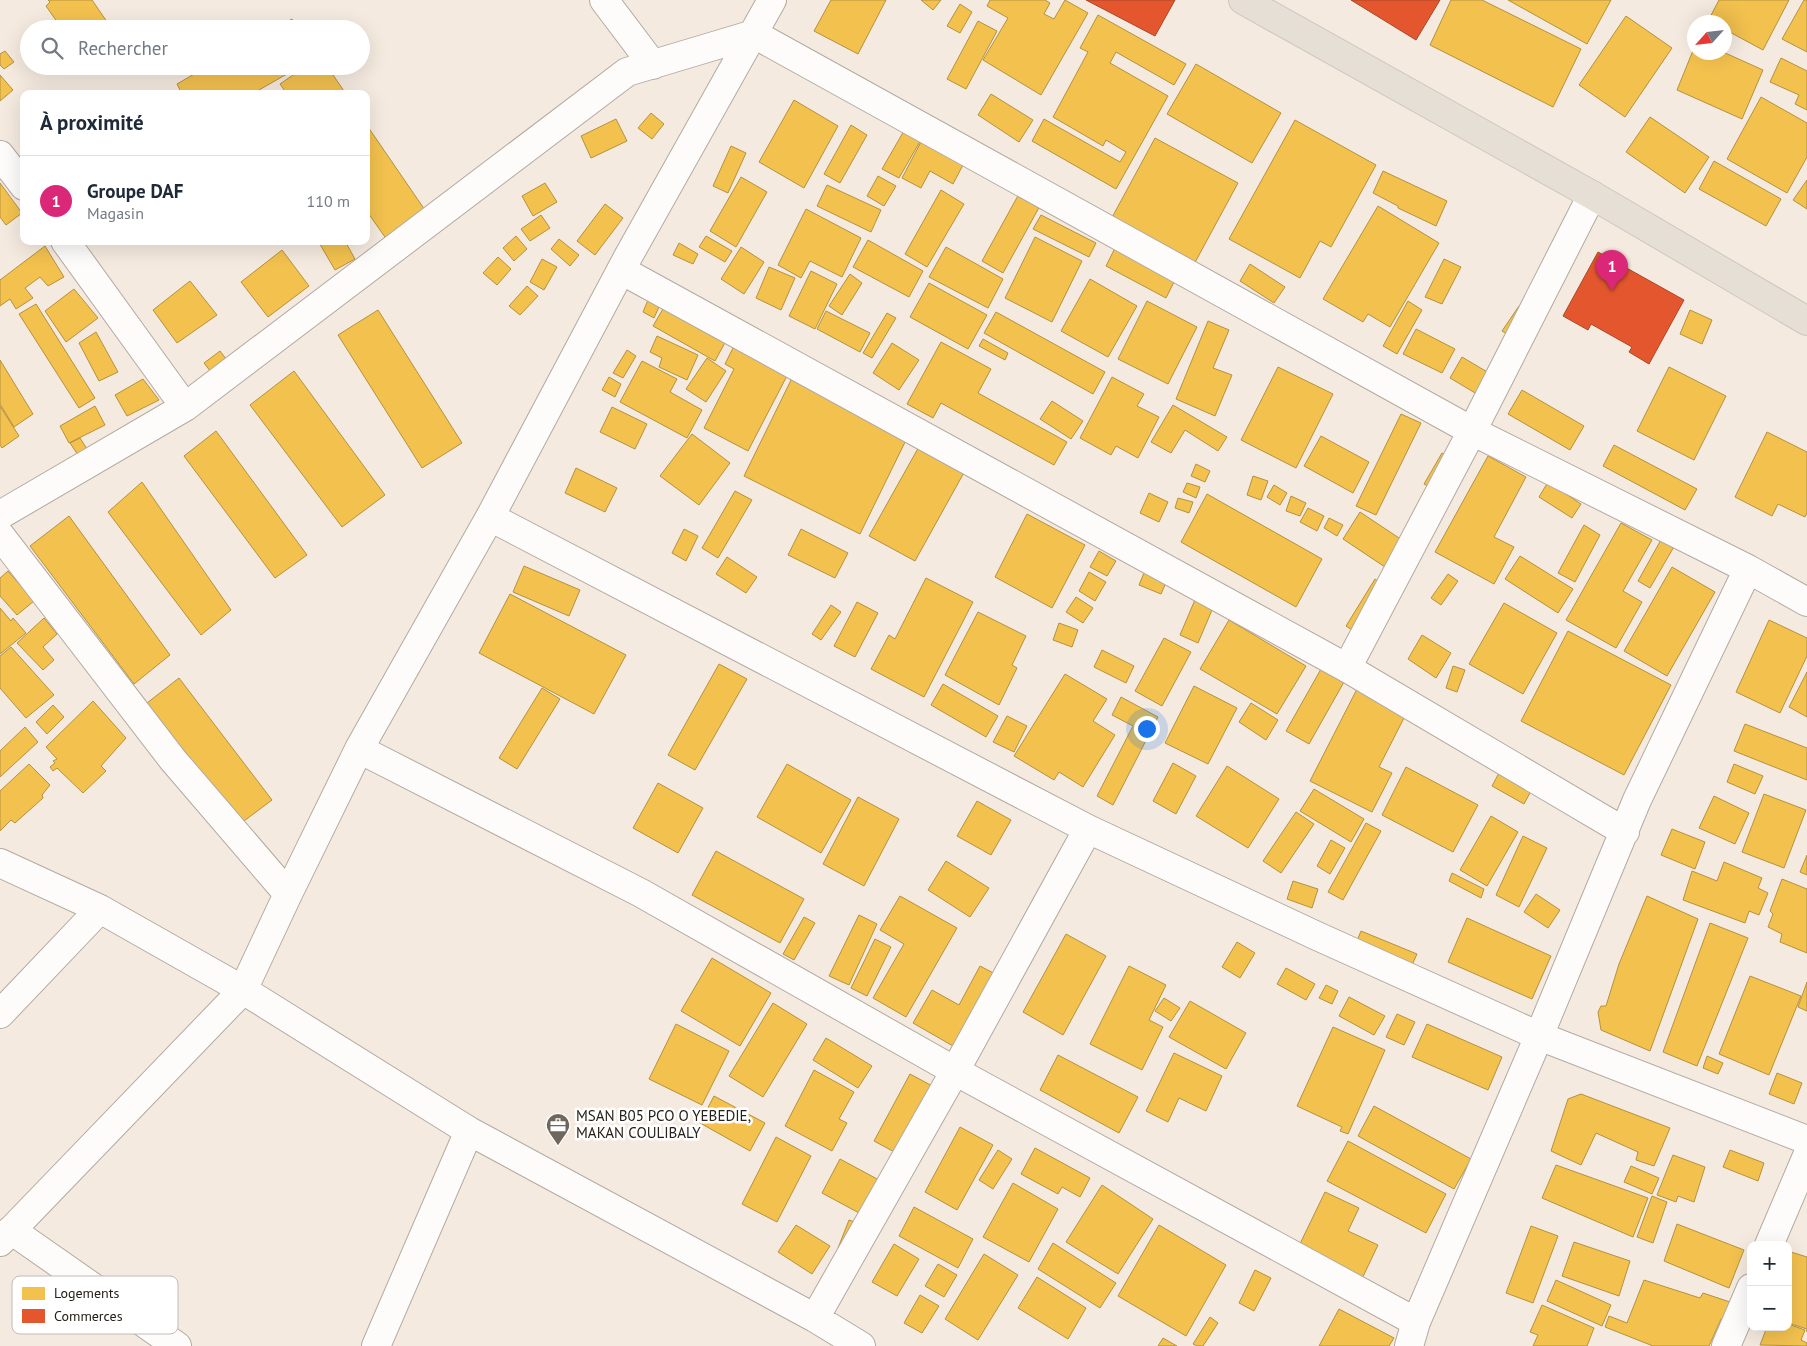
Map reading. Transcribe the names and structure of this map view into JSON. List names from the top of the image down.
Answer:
{
  "places": {
    "office": ["MSAN B05 PCO O YEBEDIE, MAKAN COULIBALY"]
  },
  "legend": ["Logements", "Commerces"],
  "north": "bottom left",
  "page": {
    "search": "Rechercher",
    "heading": "À proximité",
    "list": [
      {
        "mark": "1",
        "name": "Groupe DAF",
        "note": "Magasin",
        "value": "110 m"
      }
    ],
    "pins": "1",
    "map_buttons": ["+", "−"]
  }
}
